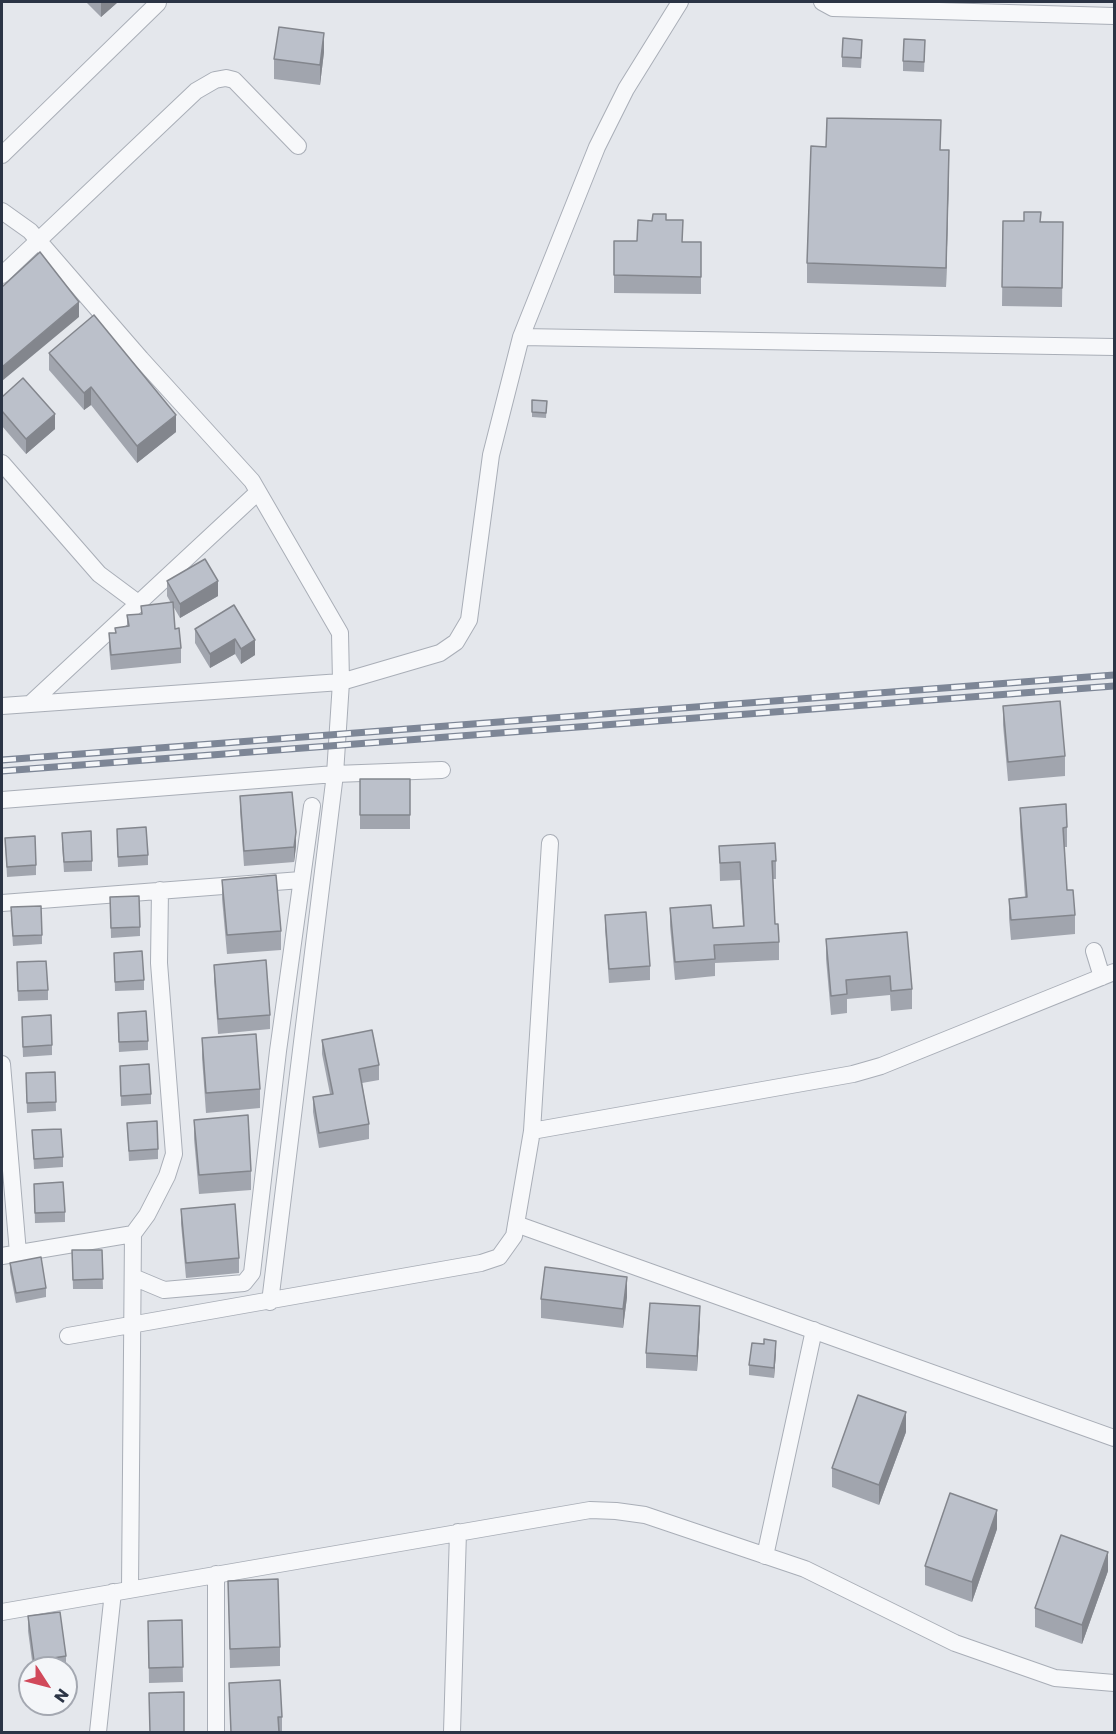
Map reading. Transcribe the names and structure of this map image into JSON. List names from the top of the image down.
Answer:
{
  "north": "bottom right"
}
